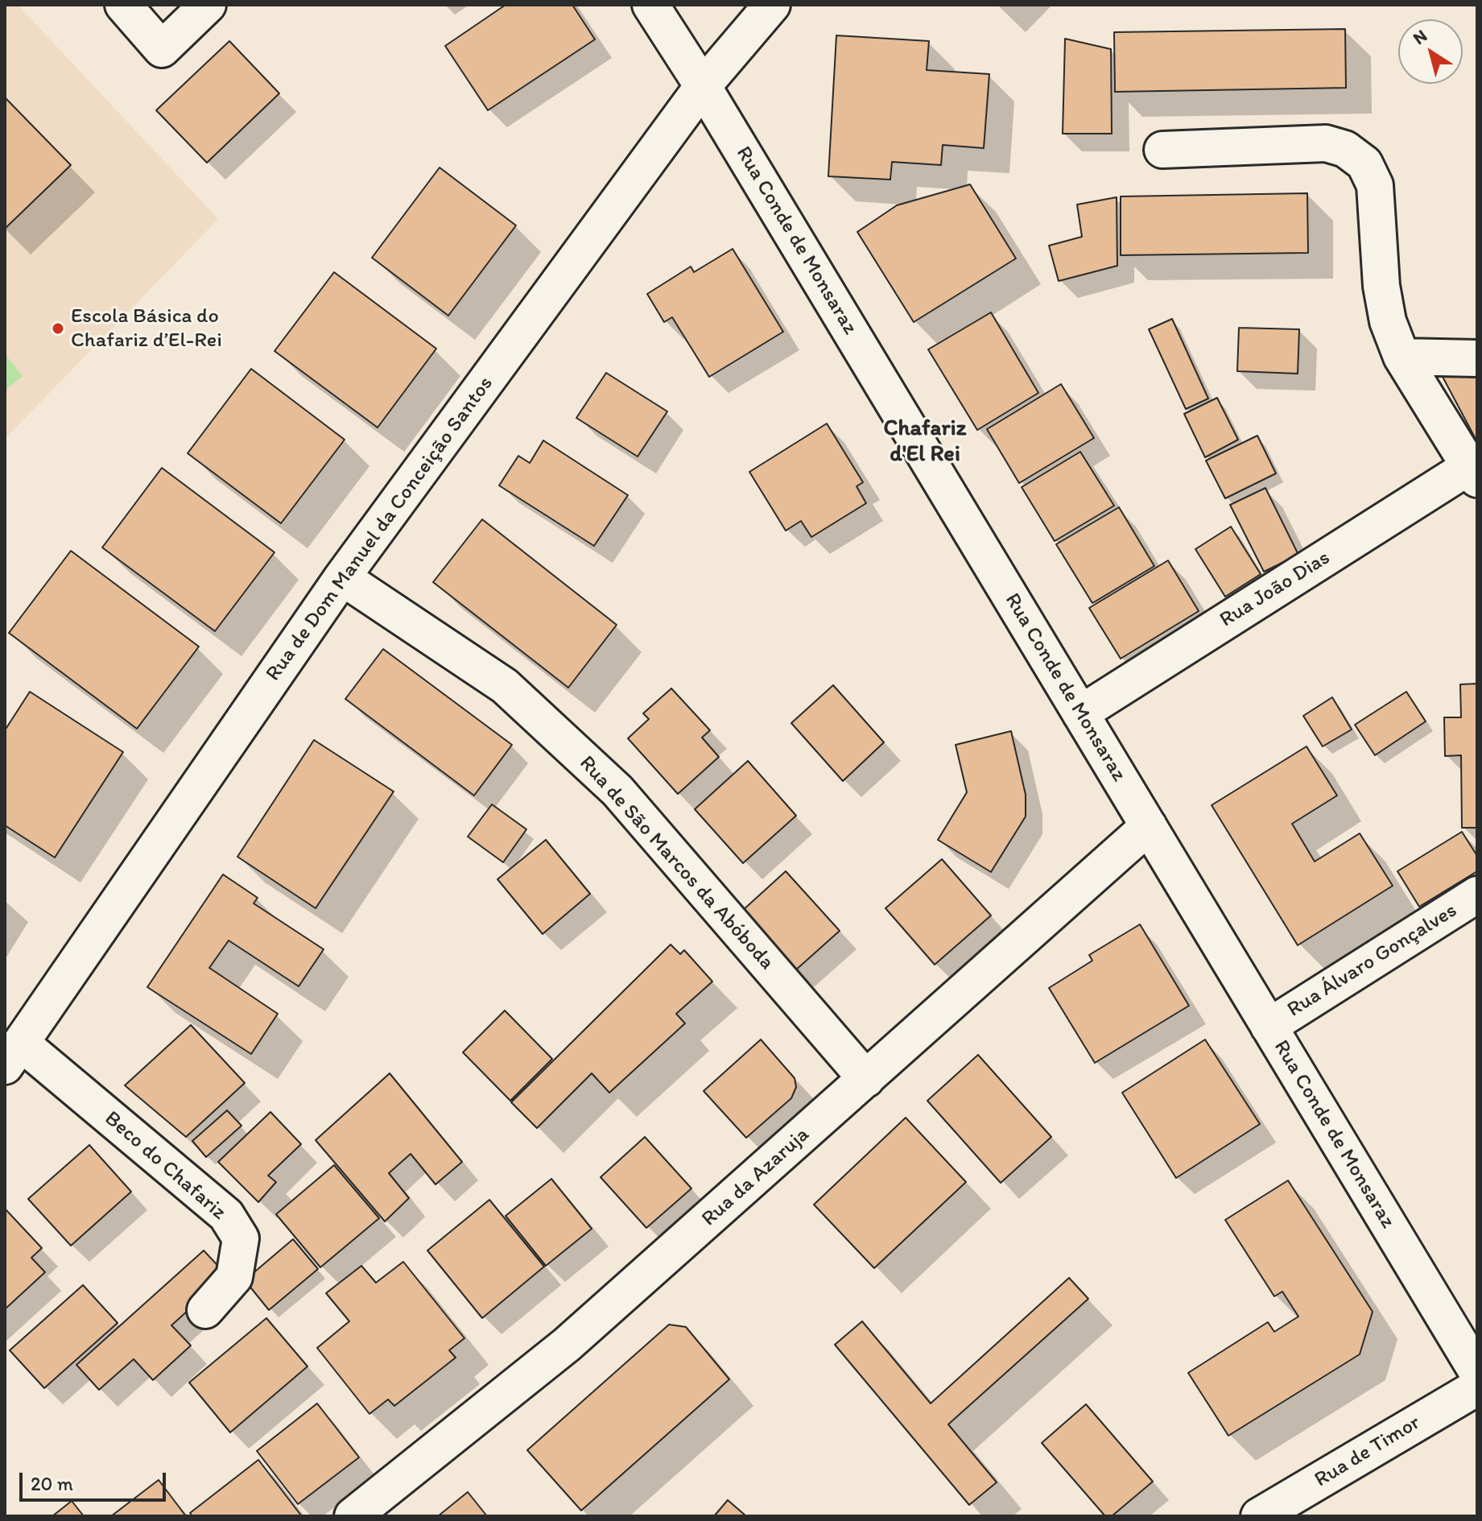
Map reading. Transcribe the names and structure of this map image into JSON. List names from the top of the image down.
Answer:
{
  "streets": {
    "street": [
      "Rua Conde de Monsaraz",
      "Rua de Dom Manuel da Conceição Santos",
      "Rua João Dias",
      "Rua de São Marcos da Abóboda",
      "Rua Álvaro Gonçalves",
      "Beco do Chafariz",
      "Rua da Azaruja",
      "Rua de Timor"
    ]
  },
  "crossings": [
    ["Rua Conde de Monsaraz", "Rua de Dom Manuel da Conceição Santos"],
    ["Rua Conde de Monsaraz", "Rua João Dias"],
    ["Rua Conde de Monsaraz", "Rua Álvaro Gonçalves"],
    ["Rua Conde de Monsaraz", "Rua da Azaruja"],
    ["Rua de Dom Manuel da Conceição Santos", "Rua de São Marcos da Abóboda"],
    ["Rua de Dom Manuel da Conceição Santos", "Beco do Chafariz"],
    ["Rua de São Marcos da Abóboda", "Rua da Azaruja"]
  ],
  "districts": ["Chafariz d'El Rei"],
  "places": ["Escola Básica do Chafariz d’El-Rei"],
  "scale_bar": "20 m",
  "north": "top left"
}
